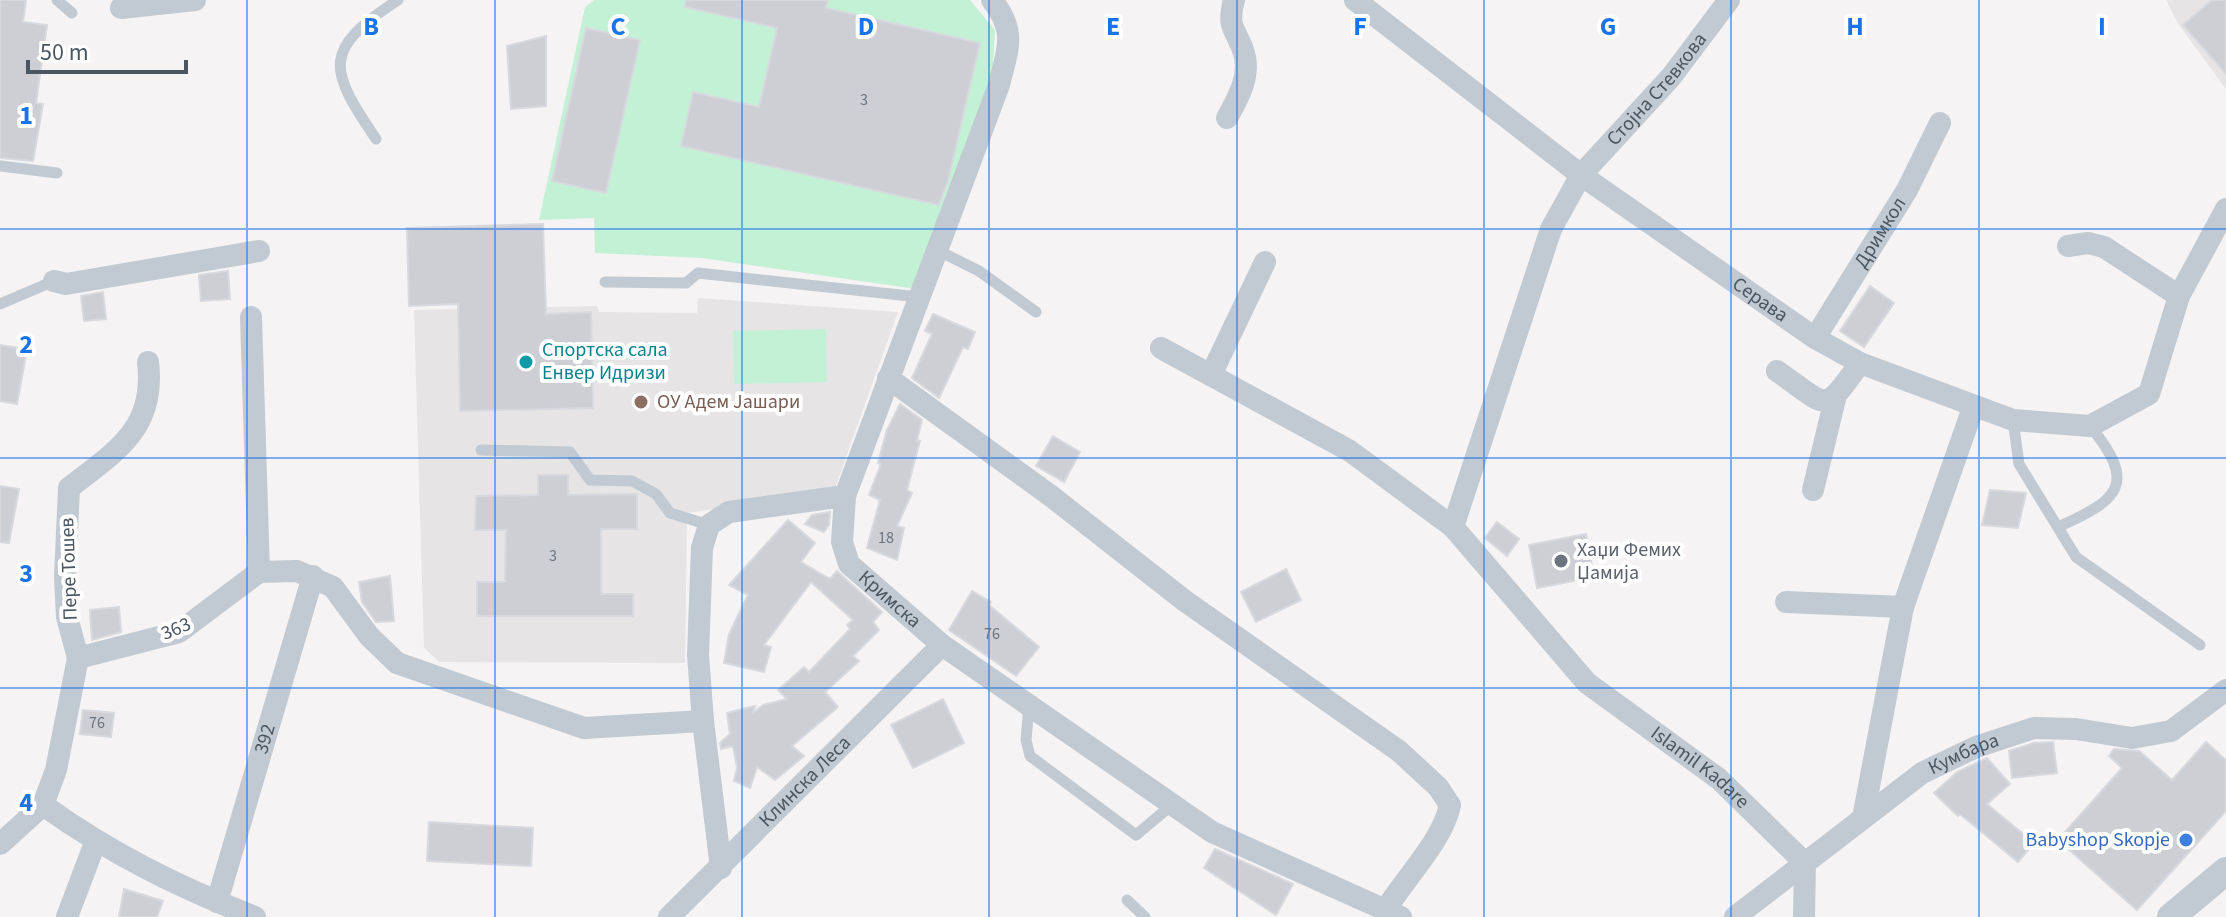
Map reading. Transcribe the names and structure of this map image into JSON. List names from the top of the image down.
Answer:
{
  "streets": {
    "street": [
      "Стојна Стевкова",
      "Дримкол",
      "Серава",
      "Пере Тошев",
      "Кримска",
      "363",
      "392",
      "Кумбара",
      "Islamil Kadare",
      "Клинска Леса"
    ]
  },
  "crossings": [
    ["Стојна Стевкова", "Серава"],
    ["Стојна Стевкова", "Islamil Kadare"],
    ["Дримкол", "Серава"],
    ["Пере Тошев", "363"],
    ["Кримска", "Клинска Леса"],
    ["Кумбара", "Islamil Kadare"]
  ],
  "places": [
    "Спортска сала Енвер Идризи",
    "ОУ Адем Јашари",
    "Хаџи Фемих Џамија",
    "Babyshop Skopje"
  ],
  "house_numbers": [
    "3",
    "18",
    "3",
    "76",
    "76"
  ],
  "scale_bar": "50 m",
  "grid": {
    "columns": [
      "B",
      "C",
      "D",
      "E",
      "F",
      "G",
      "H",
      "I"
    ],
    "rows": [
      "1",
      "2",
      "3",
      "4"
    ]
  }
}
